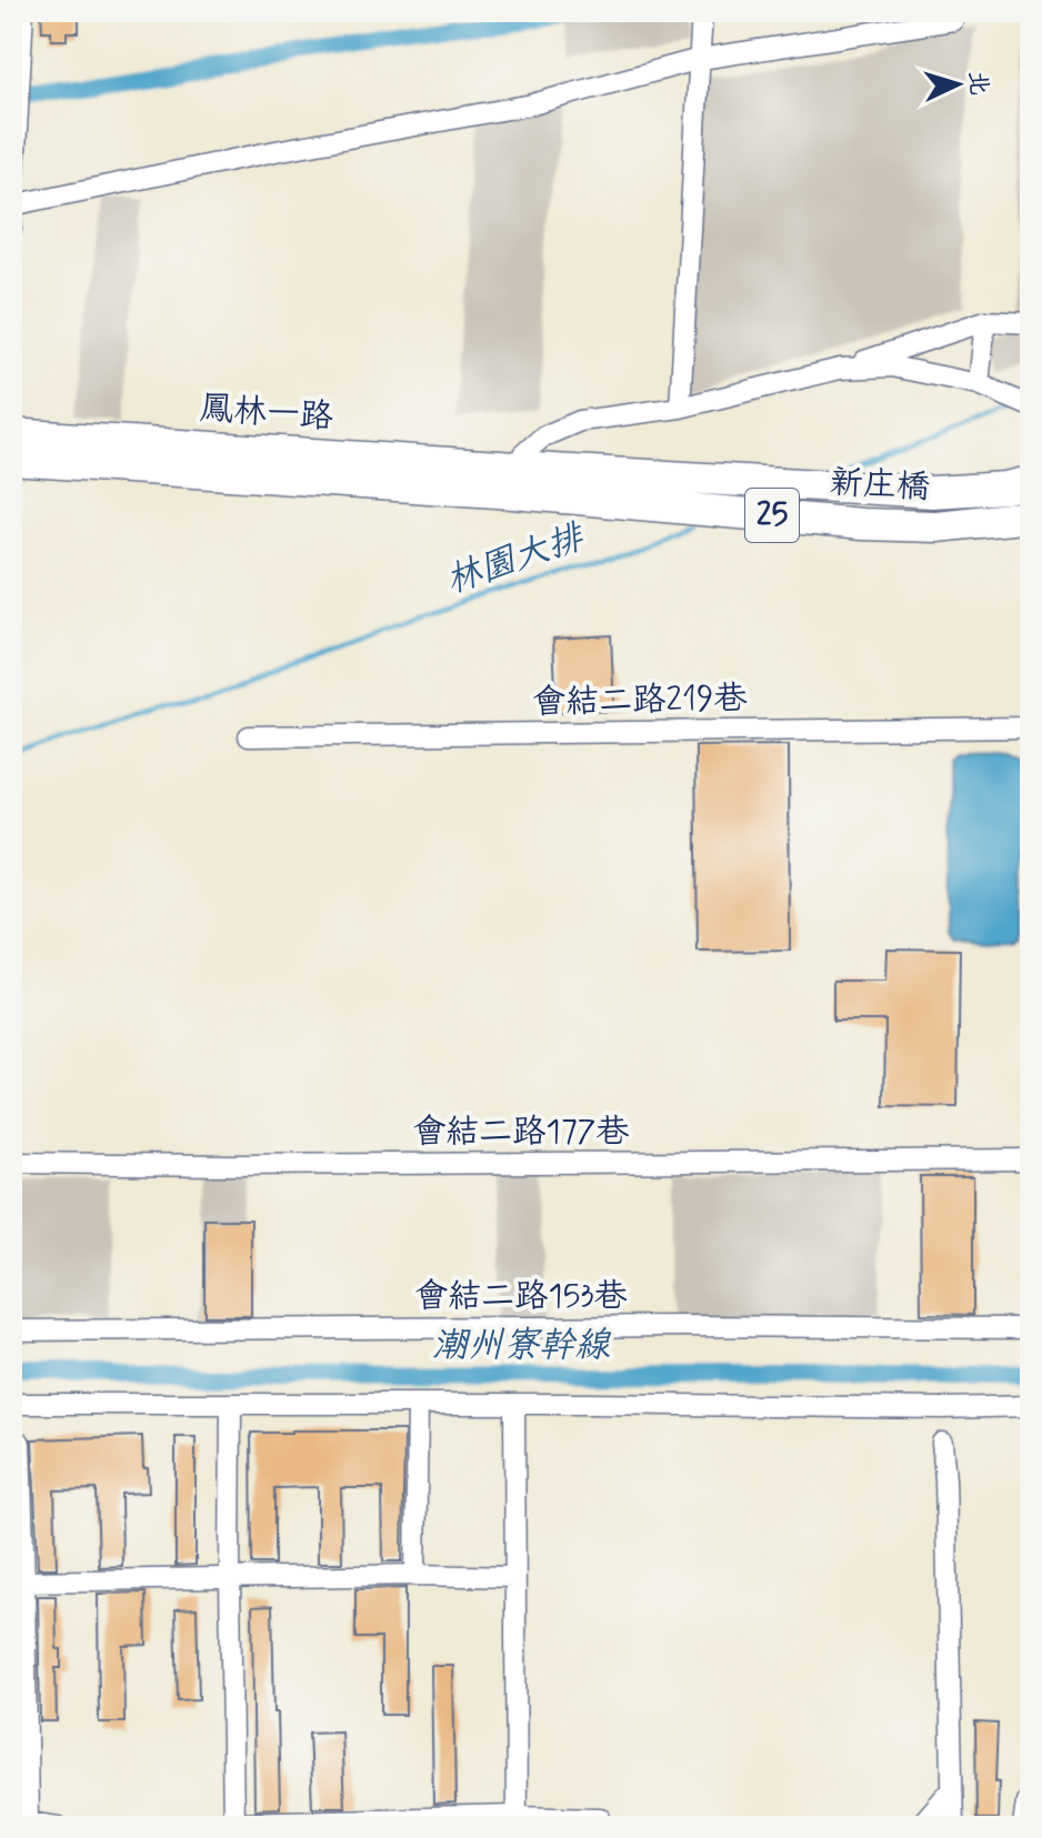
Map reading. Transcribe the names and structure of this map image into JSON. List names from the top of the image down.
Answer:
{
  "streets": {
    "main road": ["鳳林一路", "新庄橋", "25"],
    "street": ["會結二路219巷", "會結二路177巷", "會結二路153巷"]
  },
  "crossings": [
    ["鳳林一路", "新庄橋"]
  ],
  "water": ["林園大排", "潮州寮幹線"],
  "north": "right"
}
